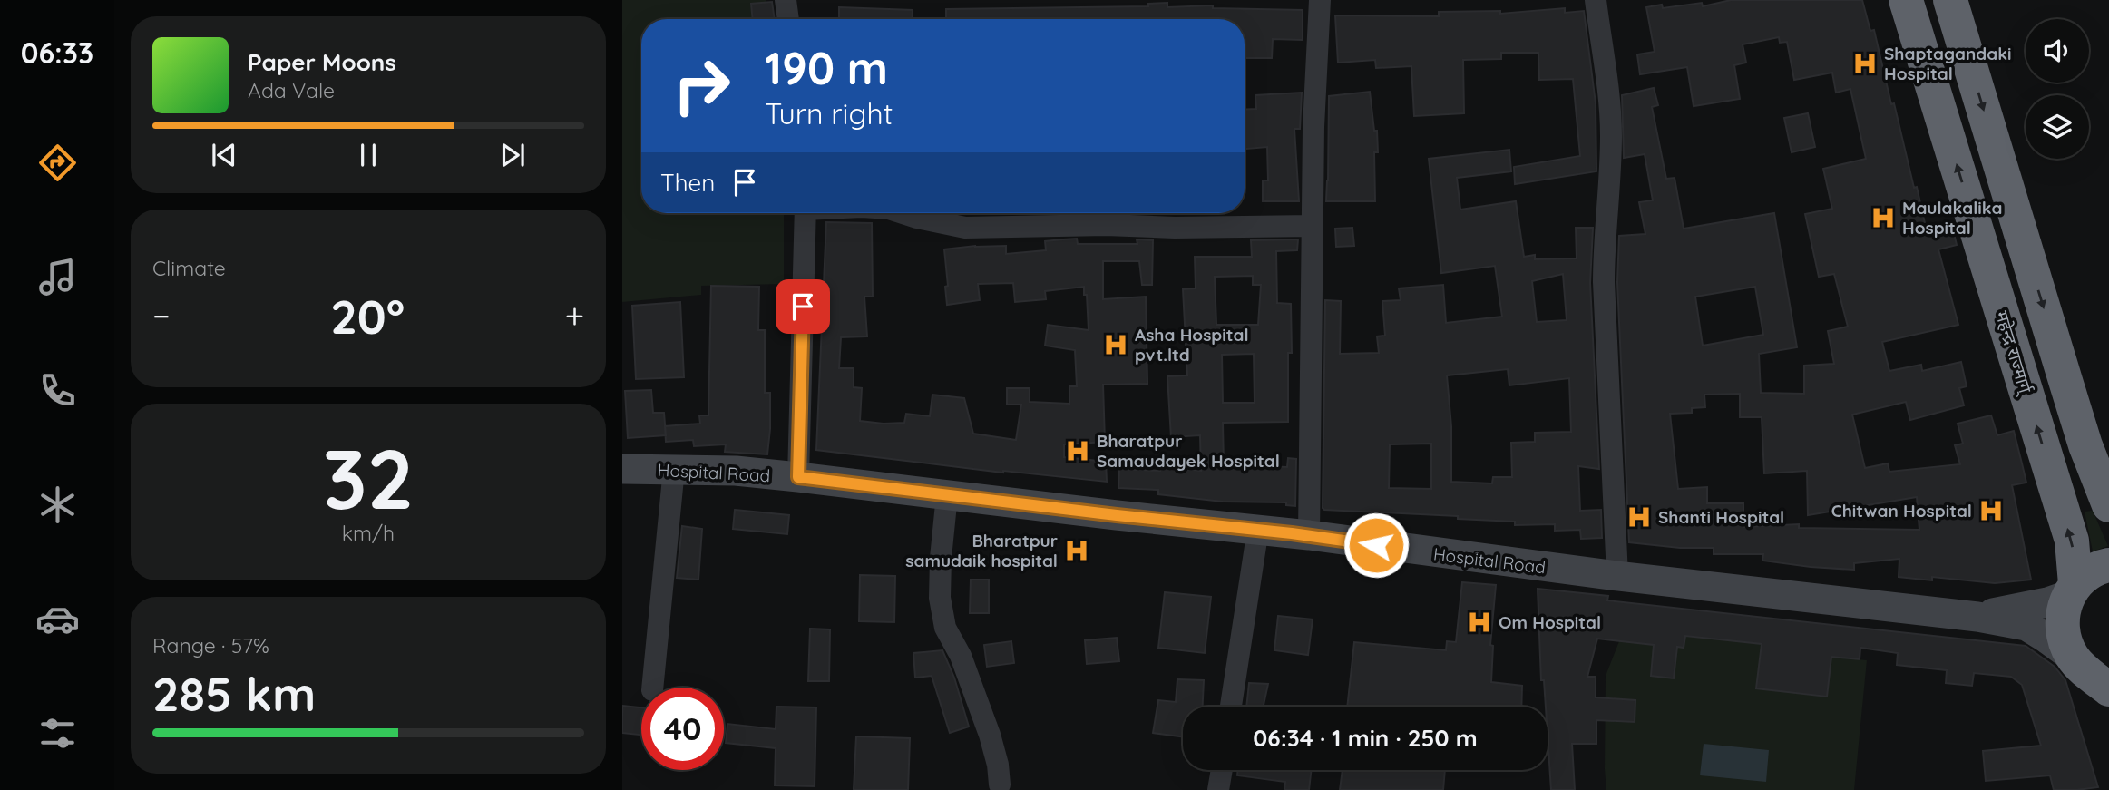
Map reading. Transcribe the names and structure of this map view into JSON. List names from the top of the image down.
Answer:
{
  "streets": {
    "highway": ["महेन्द्र राज्मार्ग्"],
    "street": ["Hospital Road"]
  },
  "crossings": [
    ["महेन्द्र राज्मार्ग्", "Hospital Road"]
  ],
  "places": {
    "hospital": [
      "Shaptagandaki Hospital",
      "Maulakalika Hospital",
      "Asha Hospital pvt.ltd",
      "Bharatpur Samaudayek Hospital",
      "Chitwan Hospital",
      "Shanti Hospital",
      "Bharatpur samudaik hospital",
      "Om Hospital"
    ]
  },
  "page": {
    "tabs": "06:33",
    "turn": ["190 m", "Turn right"],
    "song": ["Paper Moons", "Ada Vale"],
    "then": "Then",
    "tile": [
      "Climate",
      ["32", "km/h"],
      ["Range · 57%", "285 km"]
    ],
    "heat": ["−", "20°", "+"],
    "limit": "40",
    "trip": "06:34 · 1 min · 250 m"
  }
}
